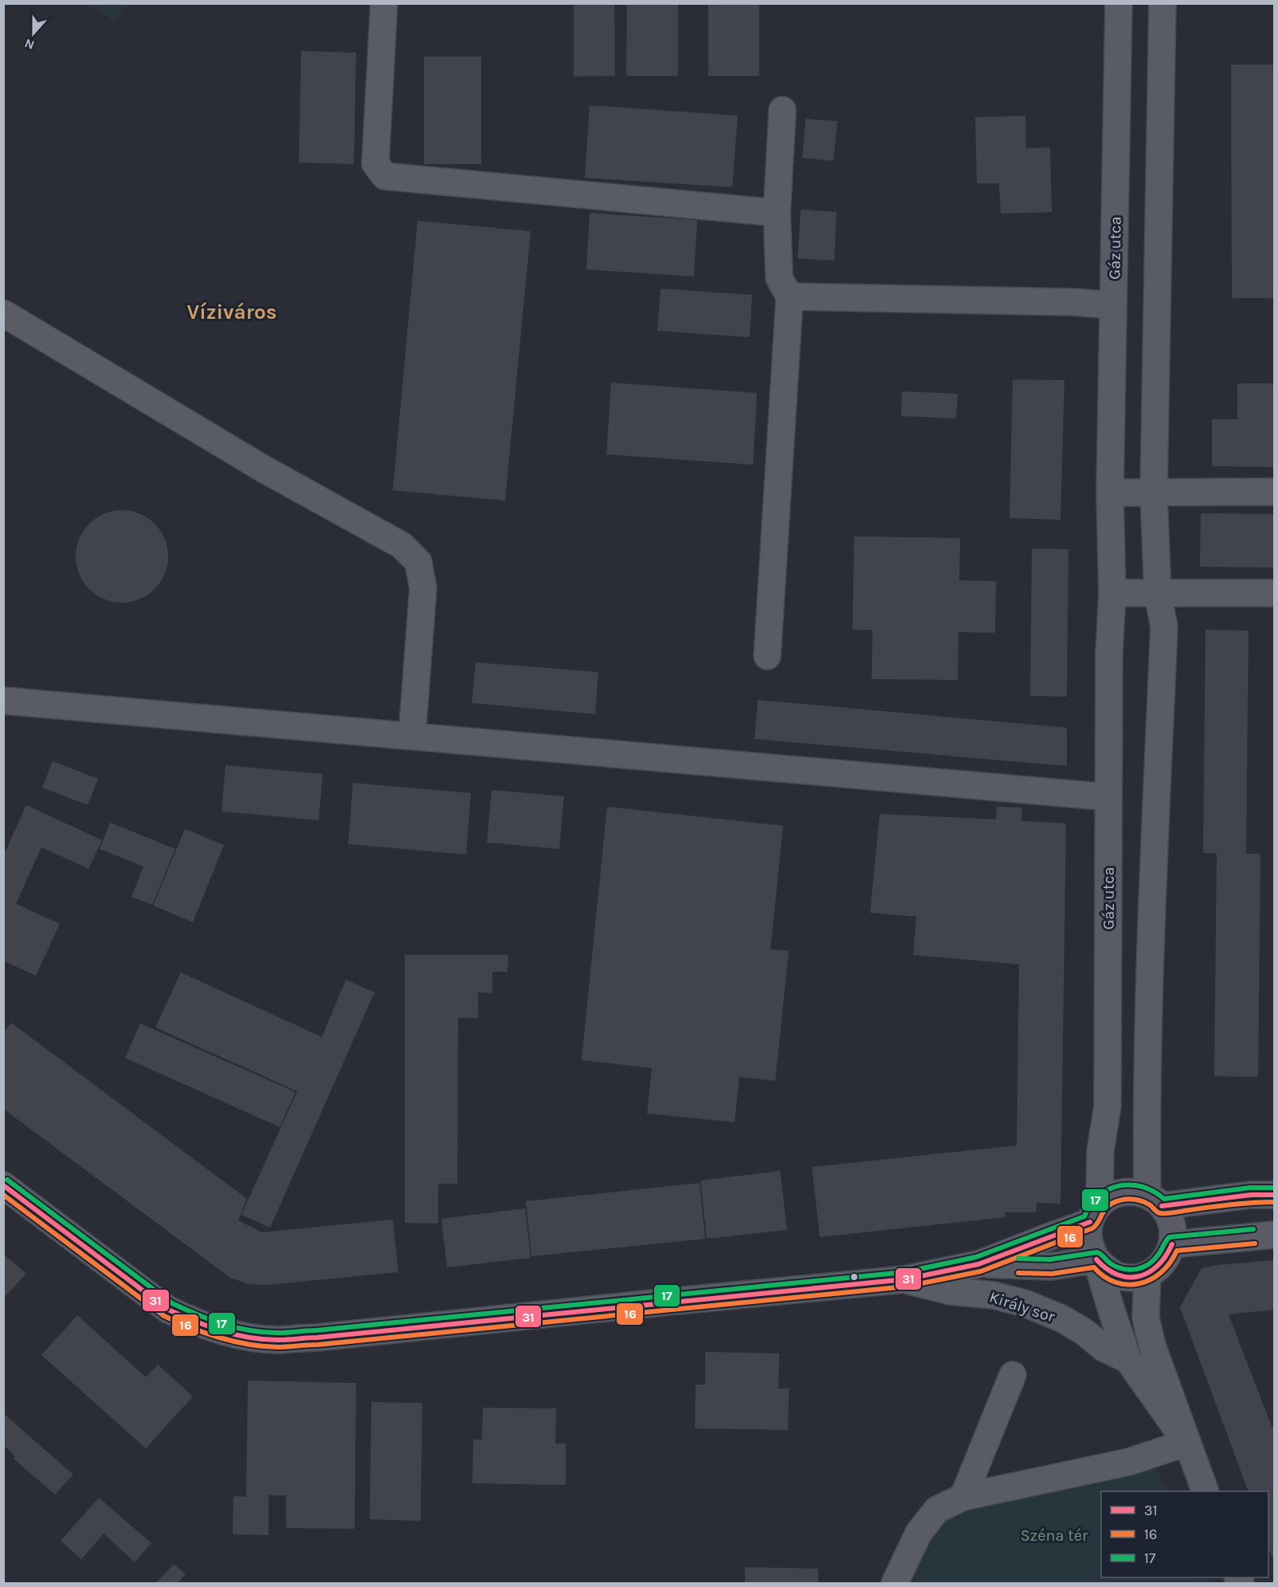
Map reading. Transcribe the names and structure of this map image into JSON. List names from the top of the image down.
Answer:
{
  "streets": {
    "street": ["Gáz utca", "Király sor"]
  },
  "crossings": [
    ["Gáz utca", "Király sor"]
  ],
  "districts": ["Víziváros"],
  "parks": ["Széna tér"],
  "lines": ["transit line 17", "transit line 31", "transit line 16"],
  "legend": ["31", "16", "17"],
  "north": "bottom"
}
